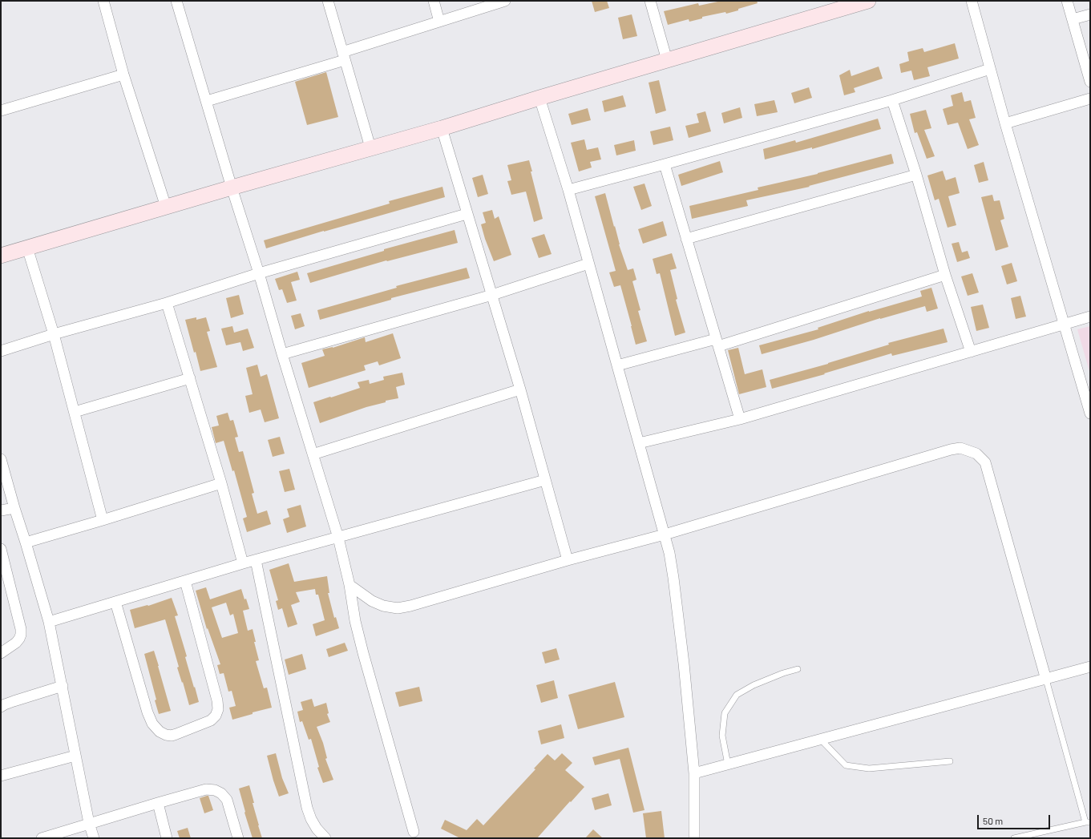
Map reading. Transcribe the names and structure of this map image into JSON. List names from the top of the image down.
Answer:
{
  "scale_bar": "50 m"
}
